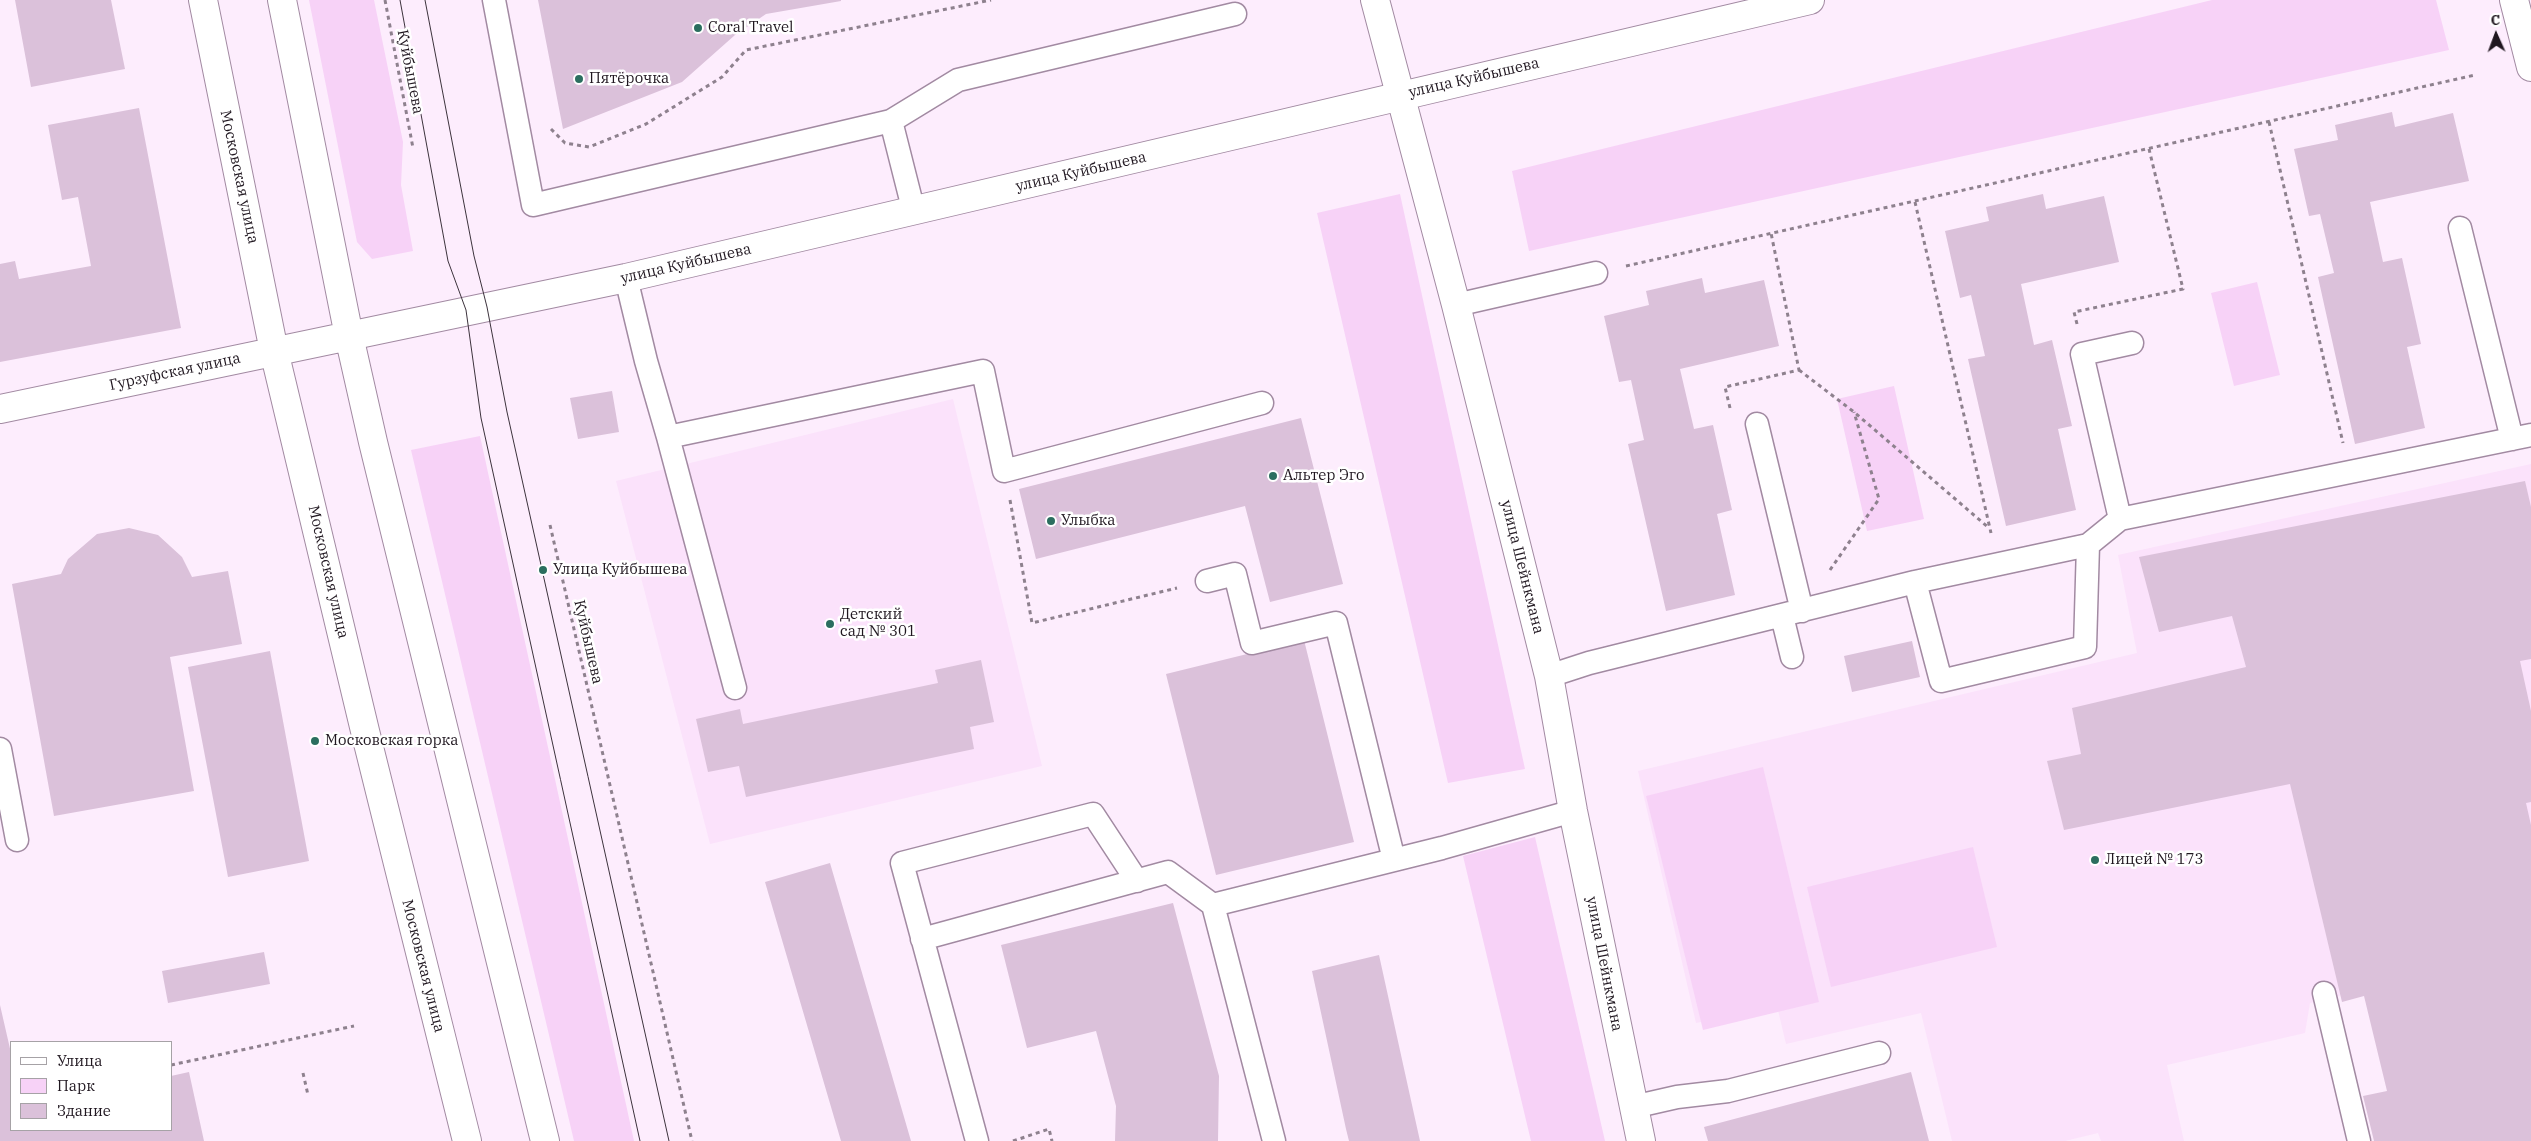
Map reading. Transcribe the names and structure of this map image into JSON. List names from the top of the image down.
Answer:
{
  "streets": {
    "main road": [
      "улица Куйбышева",
      "Московская улица",
      "Гурзуфская улица",
      "улица Шейнкмана"
    ],
    "path": ["Куйбышева"]
  },
  "crossings": [
    ["улица Куйбышева", "Гурзуфская улица"],
    ["улица Куйбышева", "улица Шейнкмана"],
    ["Московская улица", "Гурзуфская улица"]
  ],
  "places": [
    "Coral Travel",
    "Пятёрочка",
    "Альтер Эго",
    "Улыбка",
    "Улица Куйбышева",
    "Детский сад № 301",
    "Московская горка",
    "Лицей № 173"
  ],
  "legend": ["Улица", "Парк", "Здание"],
  "north": "top"
}
